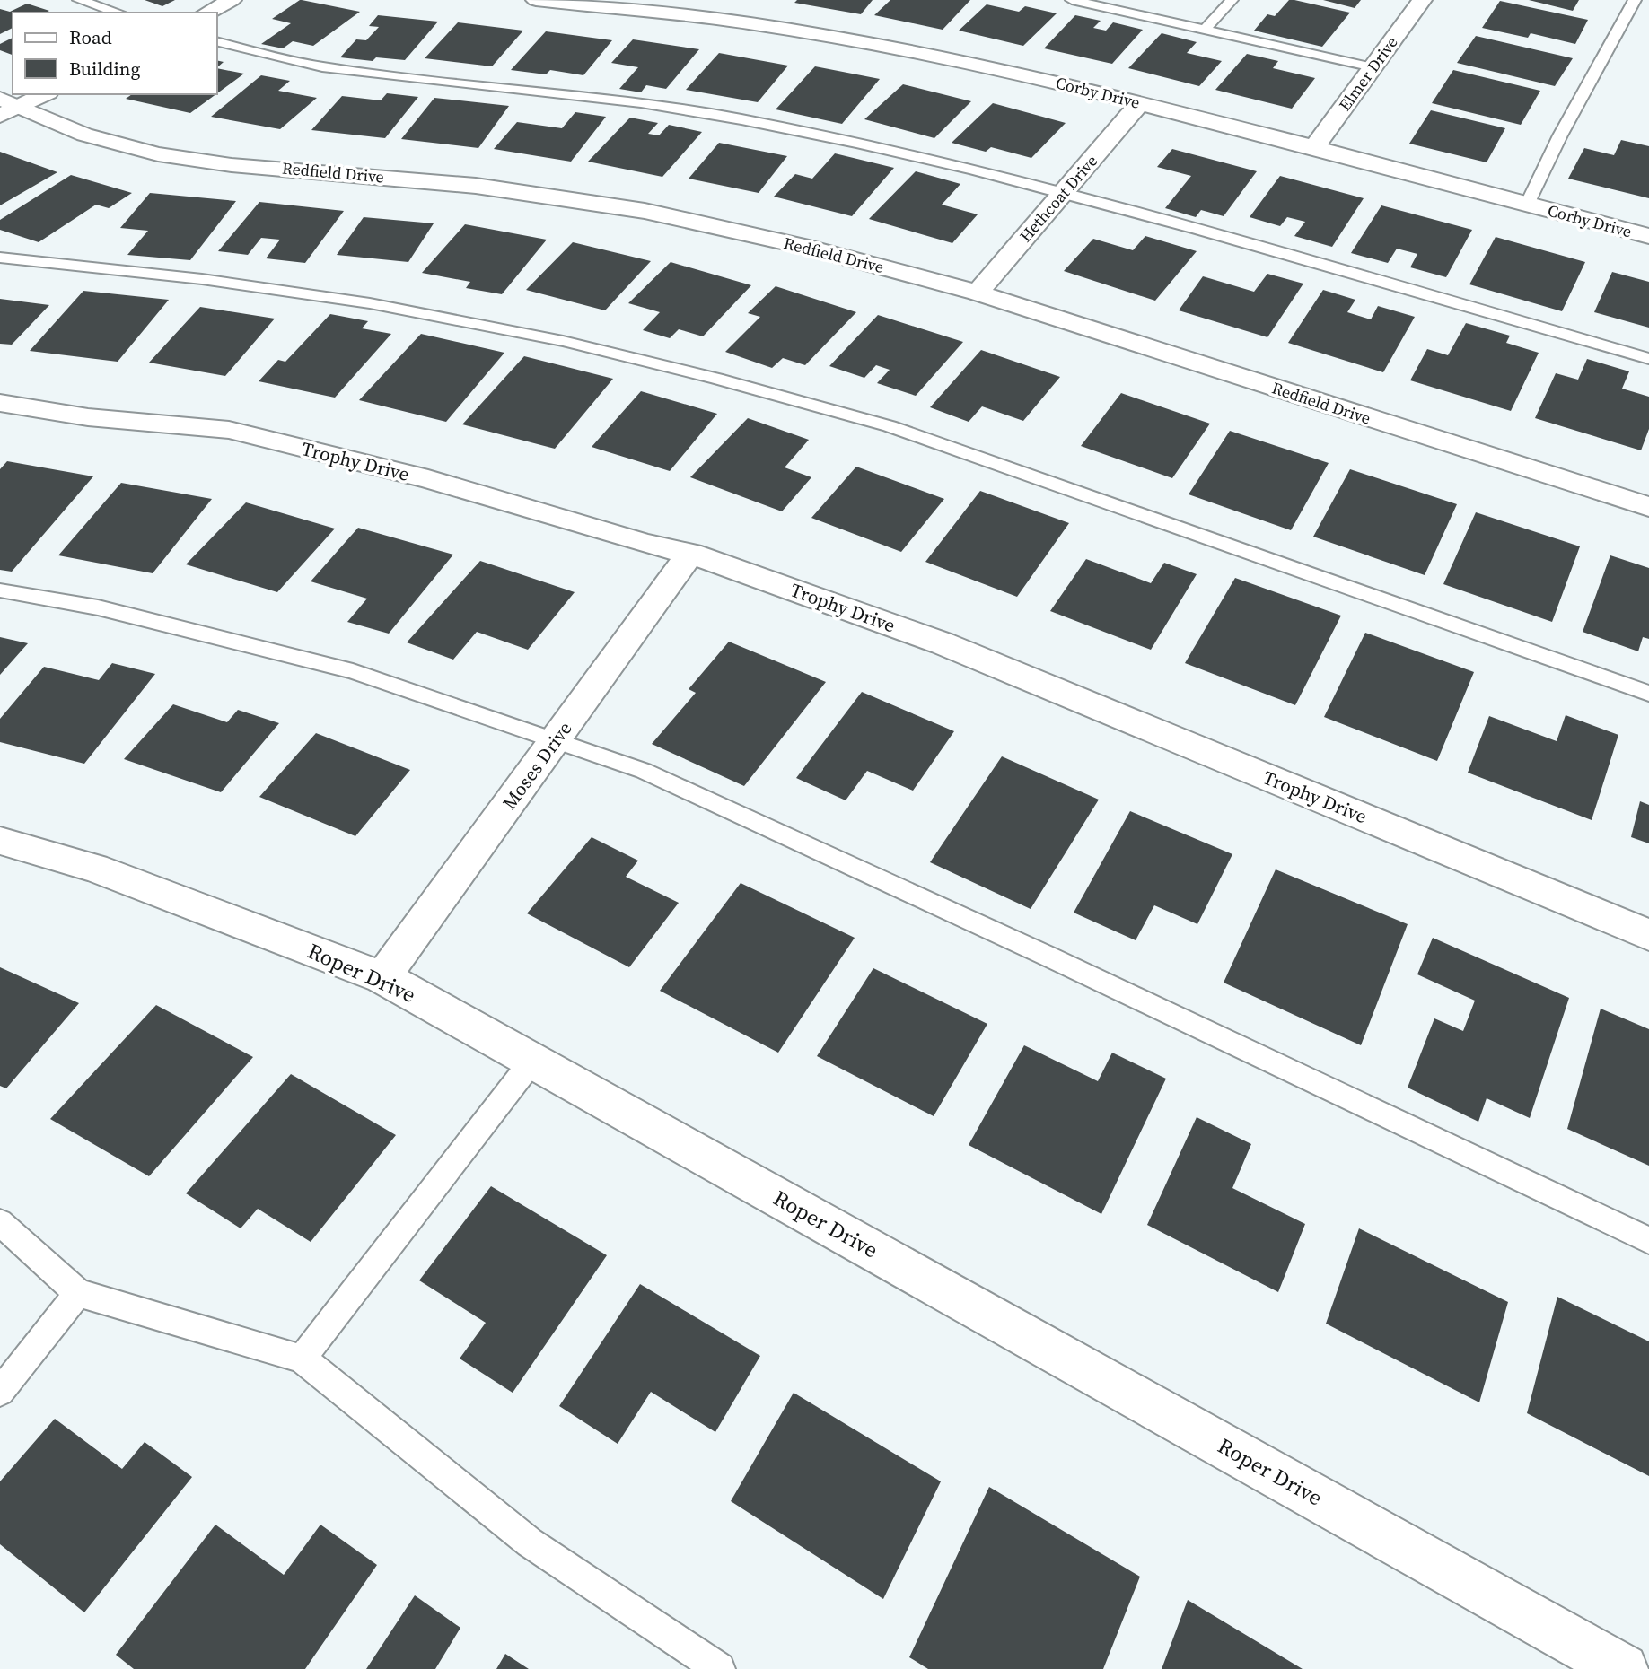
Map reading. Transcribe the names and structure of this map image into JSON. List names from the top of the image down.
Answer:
{
  "streets": {
    "street": [
      "Elmer Drive",
      "Corby Drive",
      "Redfield Drive",
      "Hethcoat Drive",
      "Trophy Drive",
      "Moses Drive",
      "Roper Drive"
    ]
  },
  "crossings": [
    ["Elmer Drive", "Corby Drive"],
    ["Corby Drive", "Hethcoat Drive"],
    ["Redfield Drive", "Hethcoat Drive"],
    ["Trophy Drive", "Moses Drive"],
    ["Moses Drive", "Roper Drive"]
  ],
  "legend": ["Road", "Building"]
}
